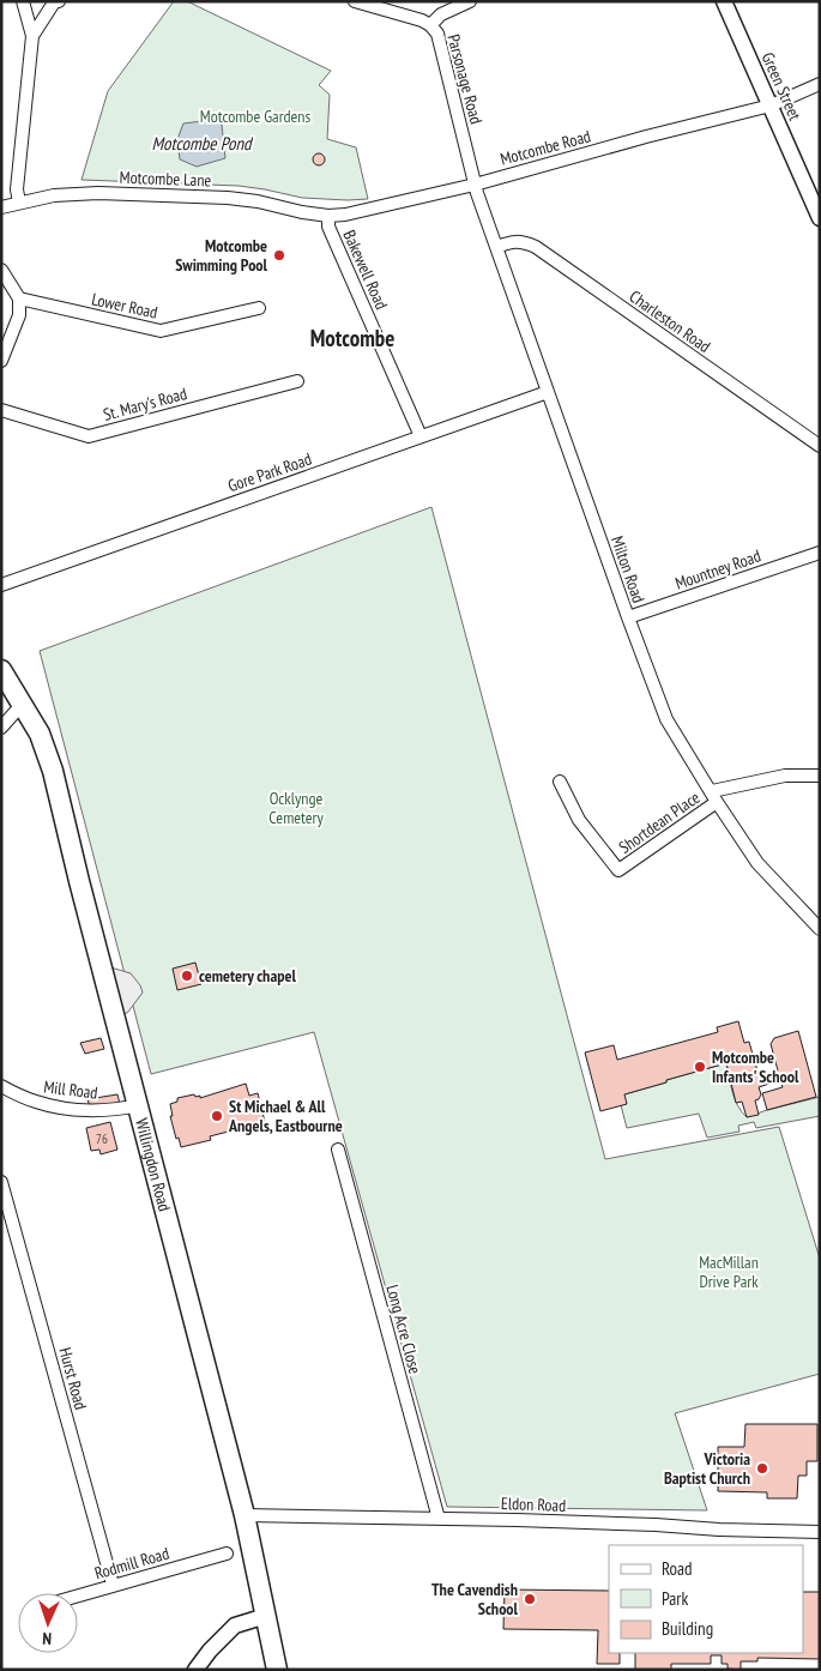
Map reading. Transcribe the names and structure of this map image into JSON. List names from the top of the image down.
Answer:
{
  "streets": {
    "main road": ["Willingdon Road"],
    "street": [
      "Parsonage Road",
      "Green Street",
      "Motcombe Road",
      "Motcombe Lane",
      "Bakewell Road",
      "Lower Road",
      "Charleston Road",
      "St. Mary's Road",
      "Gore Park Road",
      "Milton Road",
      "Mountney Road",
      "Shortdean Place",
      "Mill Road",
      "Long Acre Close",
      "Hurst Road",
      "Eldon Road",
      "Rodmill Road"
    ]
  },
  "crossings": [
    ["Parsonage Road", "Motcombe Road"],
    ["Parsonage Road", "Milton Road"],
    ["Green Street", "Motcombe Road"],
    ["Motcombe Road", "Motcombe Lane"],
    ["Motcombe Road", "Bakewell Road"],
    ["Motcombe Road", "Milton Road"],
    ["Motcombe Lane", "Bakewell Road"],
    ["Bakewell Road", "Gore Park Road"],
    ["Charleston Road", "Milton Road"],
    ["Gore Park Road", "Milton Road"],
    ["Milton Road", "Mountney Road"],
    ["Milton Road", "Shortdean Place"],
    ["Mill Road", "Willingdon Road"],
    ["Willingdon Road", "Eldon Road"],
    ["Long Acre Close", "Eldon Road"],
    ["Hurst Road", "Rodmill Road"]
  ],
  "districts": ["Motcombe"],
  "water": ["Motcombe Pond"],
  "parks": ["Motcombe Gardens", "Ocklynge Cemetery", "MacMillan Drive Park"],
  "places": [
    "Motcombe Swimming Pool",
    "cemetery chapel",
    "Motcombe Infants' School",
    "St Michael & All Angels, Eastbourne",
    "Victoria Baptist Church",
    "The Cavendish School"
  ],
  "house_numbers": ["76"],
  "legend": ["Road", "Park", "Building"],
  "north": "bottom"
}
